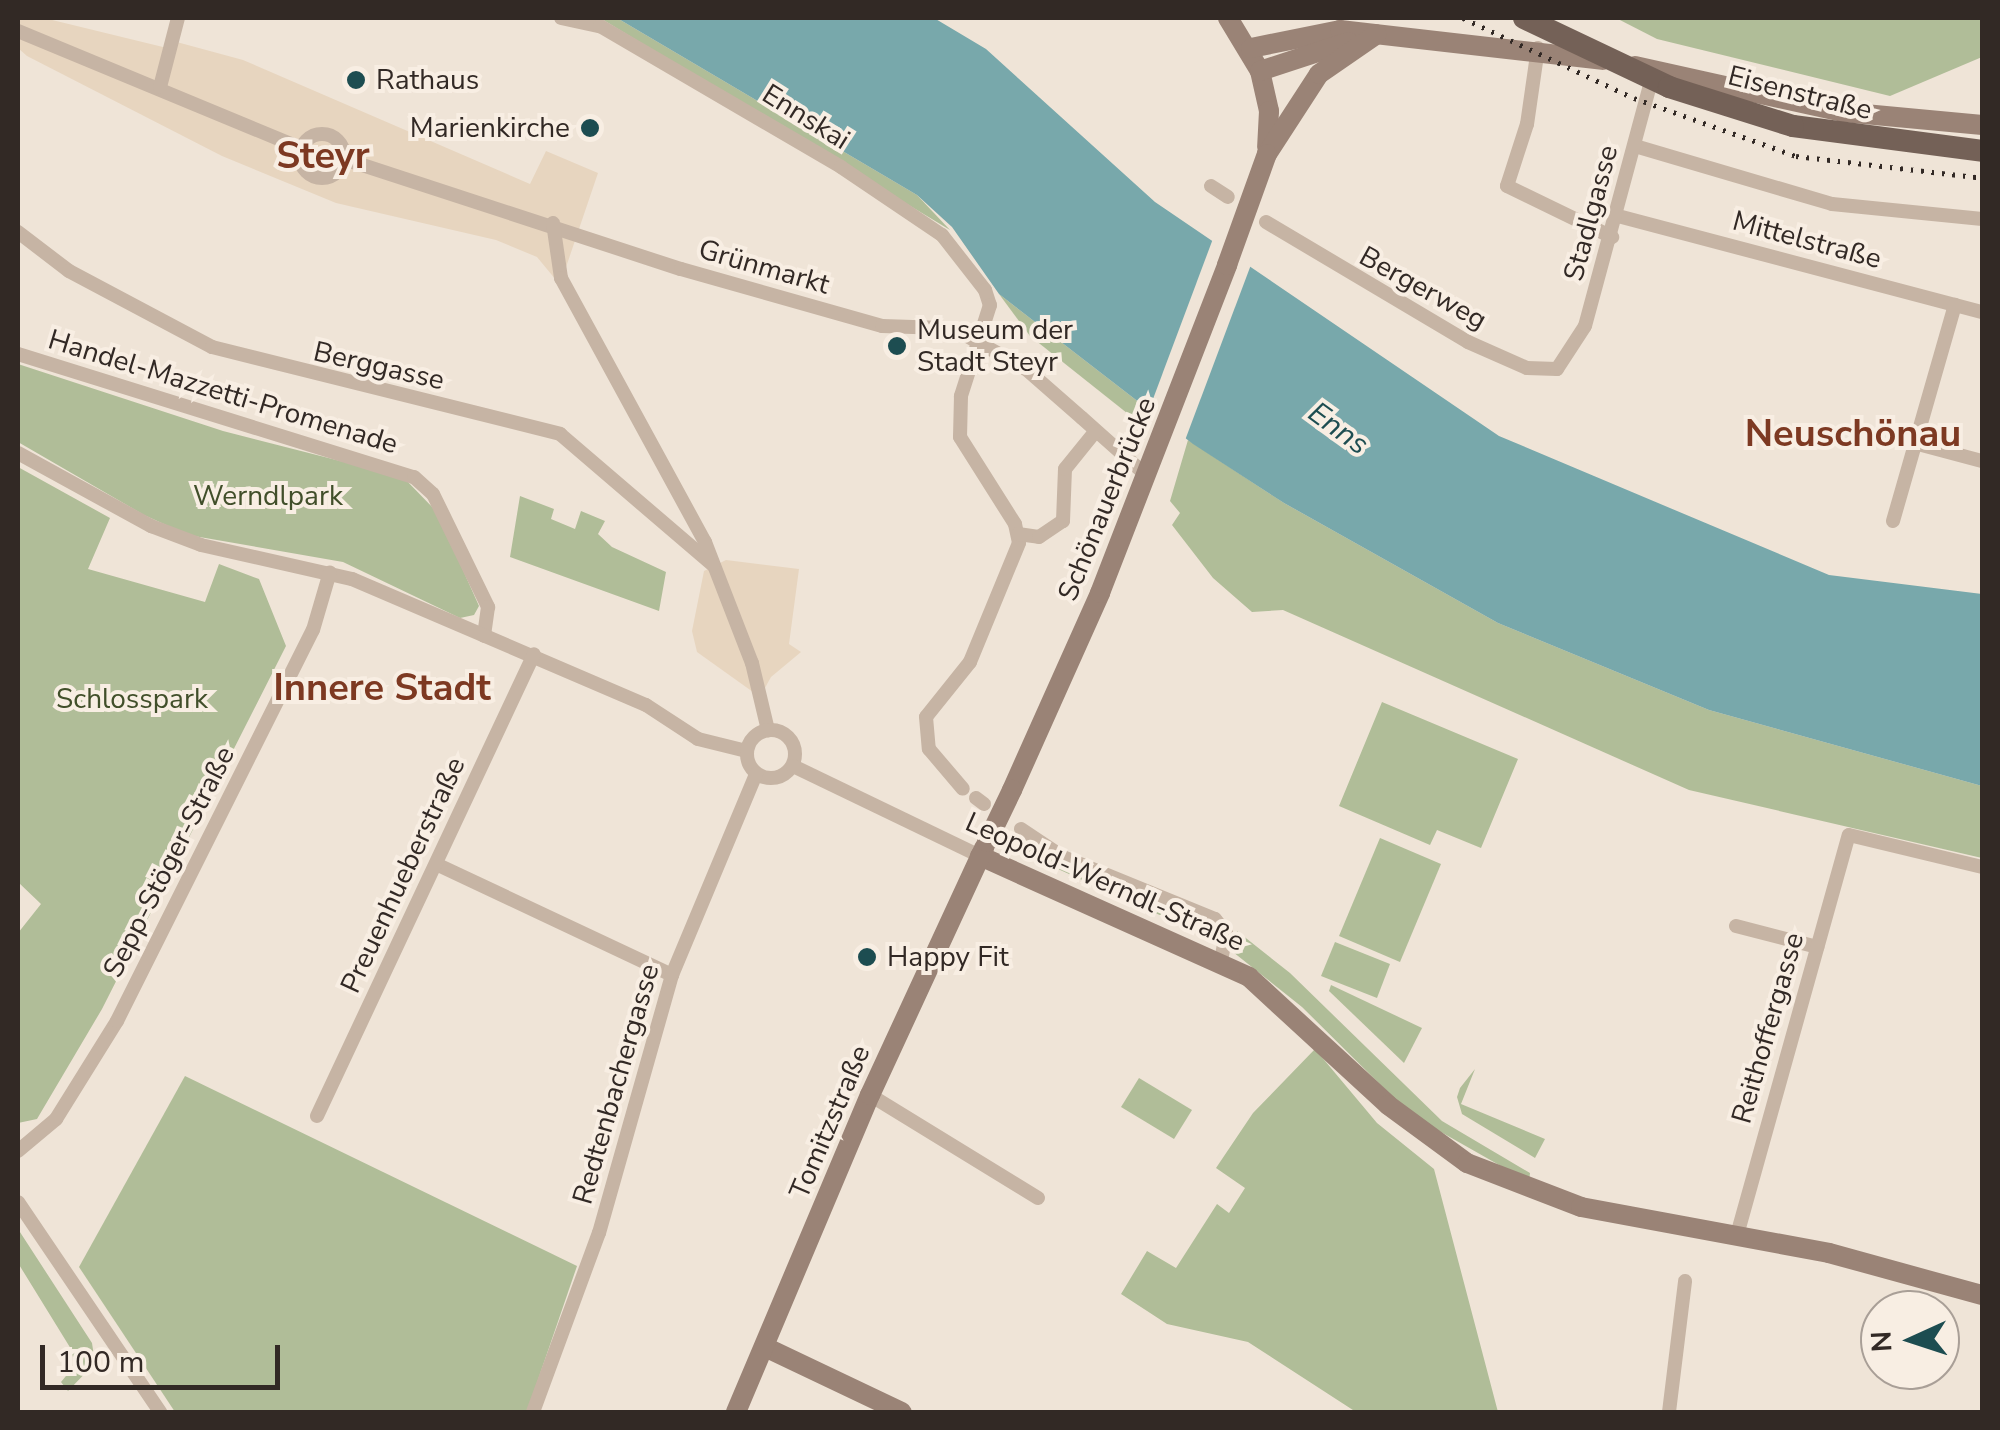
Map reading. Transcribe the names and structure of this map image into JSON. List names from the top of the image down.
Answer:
{
  "streets": {
    "main road": ["Eisenstraße"],
    "street": [
      "Ennskai",
      "Stadlgasse",
      "Mittelstraße",
      "Grünmarkt",
      "Bergerweg",
      "Berggasse",
      "Handel-Mazzetti-Promenade",
      "Schönauerbrücke",
      "Sepp-Stöger-Straße",
      "Preuenhueberstraße",
      "Leopold-Werndl-Straße",
      "Reithoffergasse",
      "Redtenbachergasse",
      "Tomitzstraße"
    ]
  },
  "crossings": [
    ["Eisenstraße", "Stadlgasse"],
    ["Stadlgasse", "Mittelstraße"],
    ["Stadlgasse", "Bergerweg"],
    ["Schönauerbrücke", "Leopold-Werndl-Straße"],
    ["Schönauerbrücke", "Tomitzstraße"],
    ["Leopold-Werndl-Straße", "Reithoffergasse"],
    ["Leopold-Werndl-Straße", "Redtenbachergasse"],
    ["Leopold-Werndl-Straße", "Tomitzstraße"]
  ],
  "districts": ["Steyr", "Neuschönau", "Innere Stadt"],
  "water": ["Enns"],
  "parks": ["Werndlpark", "Schlosspark"],
  "places": [
    "Rathaus",
    "Marienkirche",
    "Museum der Stadt Steyr",
    "Happy Fit"
  ],
  "scale_bar": "100 m",
  "north": "left"
}
